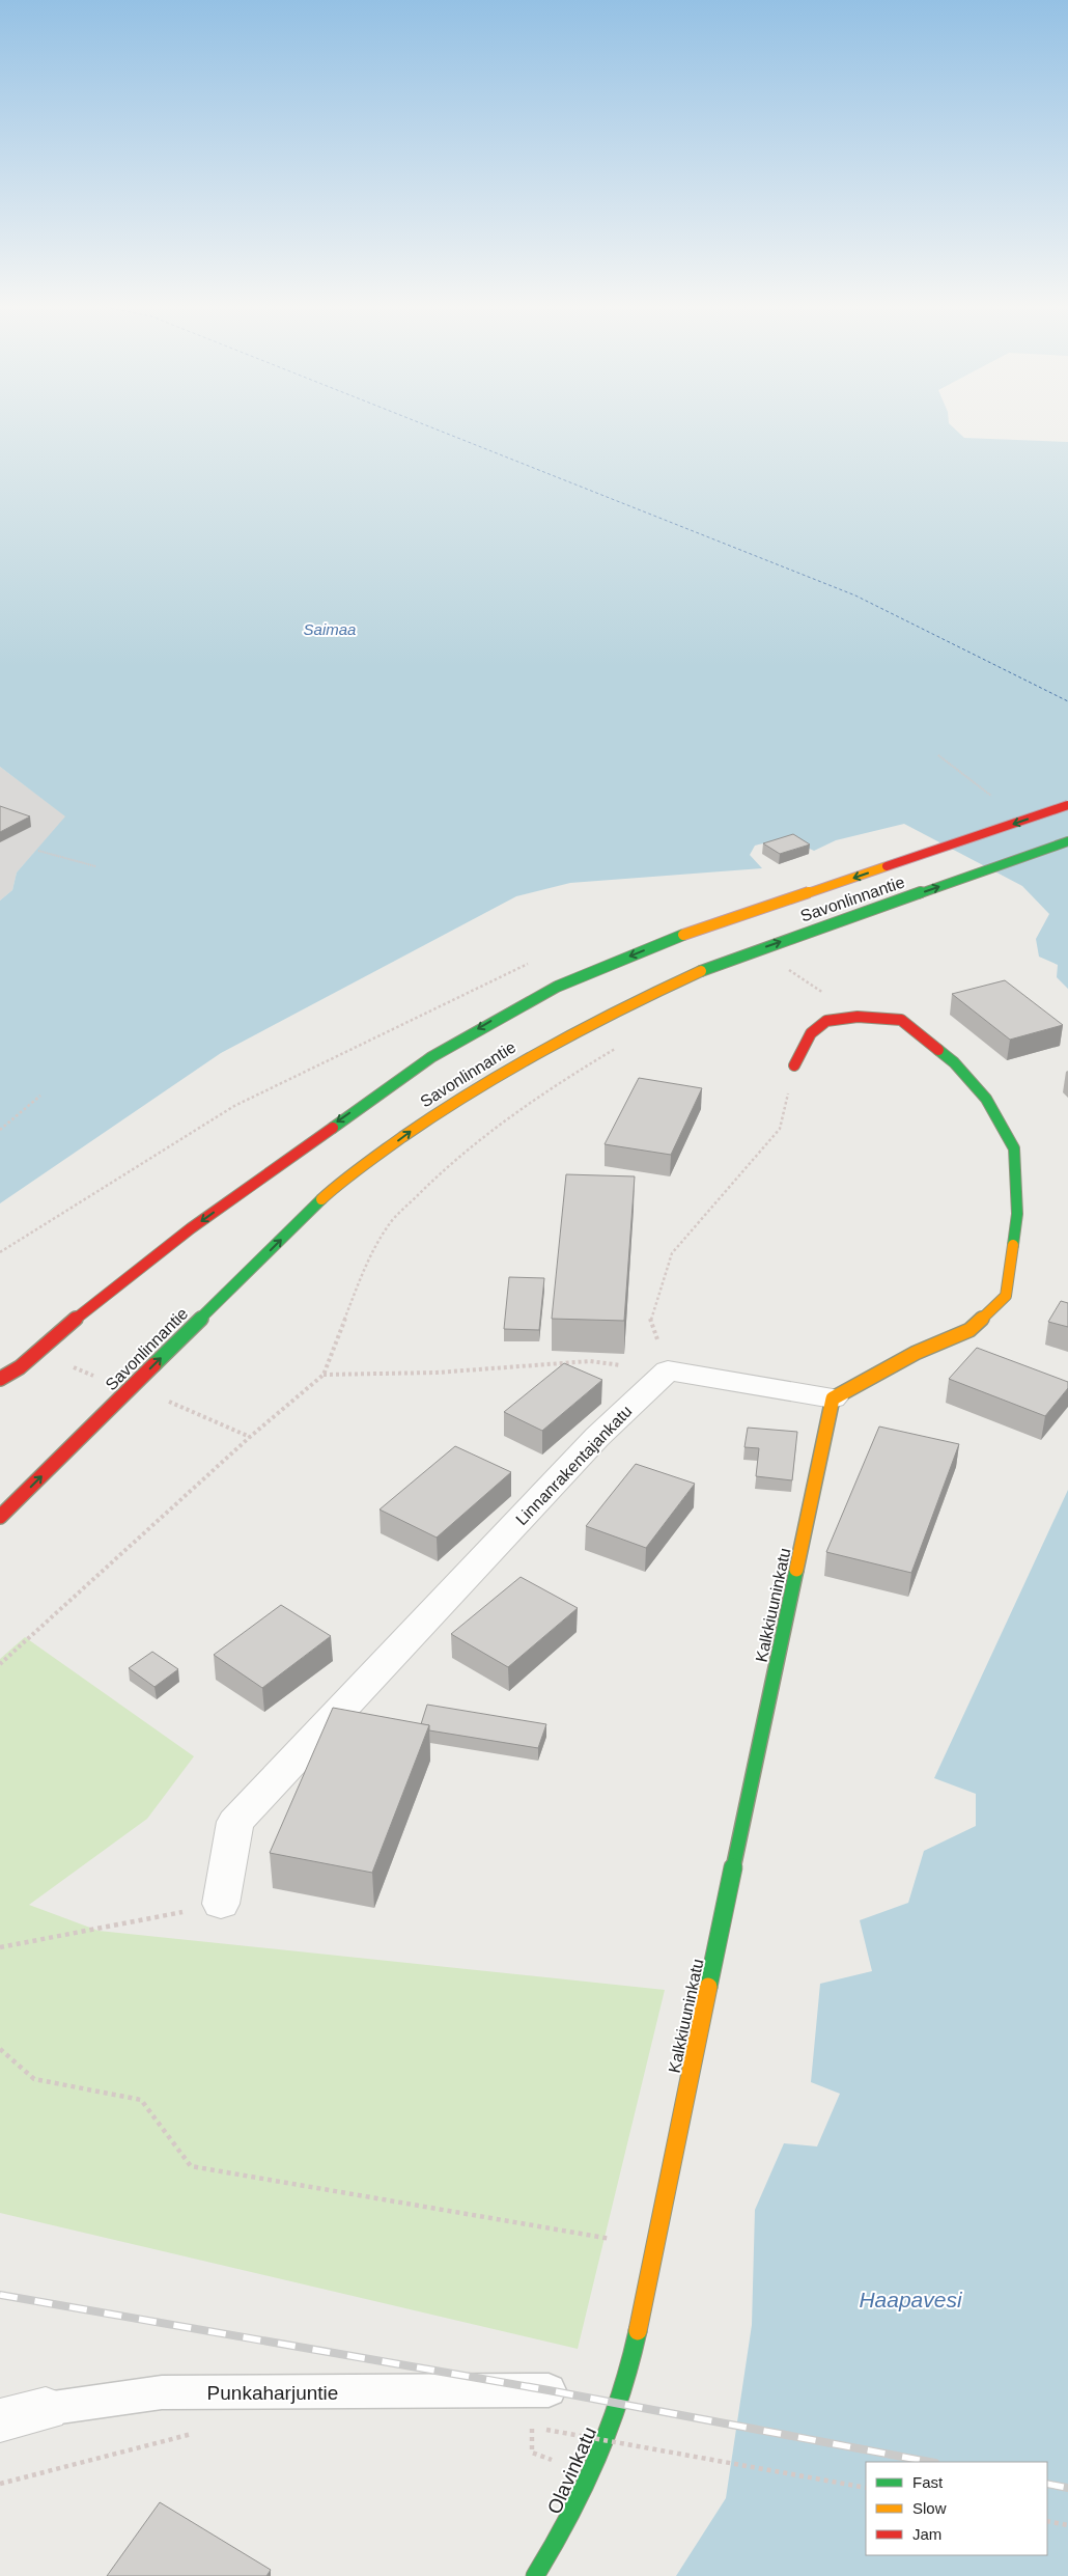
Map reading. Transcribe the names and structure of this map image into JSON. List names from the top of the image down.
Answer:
{
  "streets": {
    "main road": ["Savonlinnantie", "Kalkkiuuninkatu", "Olavinkatu"],
    "street": ["Linnanrakentajankatu", "Punkaharjuntie"]
  },
  "crossings": [
    ["Kalkkiuuninkatu", "Olavinkatu"]
  ],
  "water": ["Saimaa", "Haapavesi"],
  "legend": ["Fast", "Slow", "Jam"]
}
